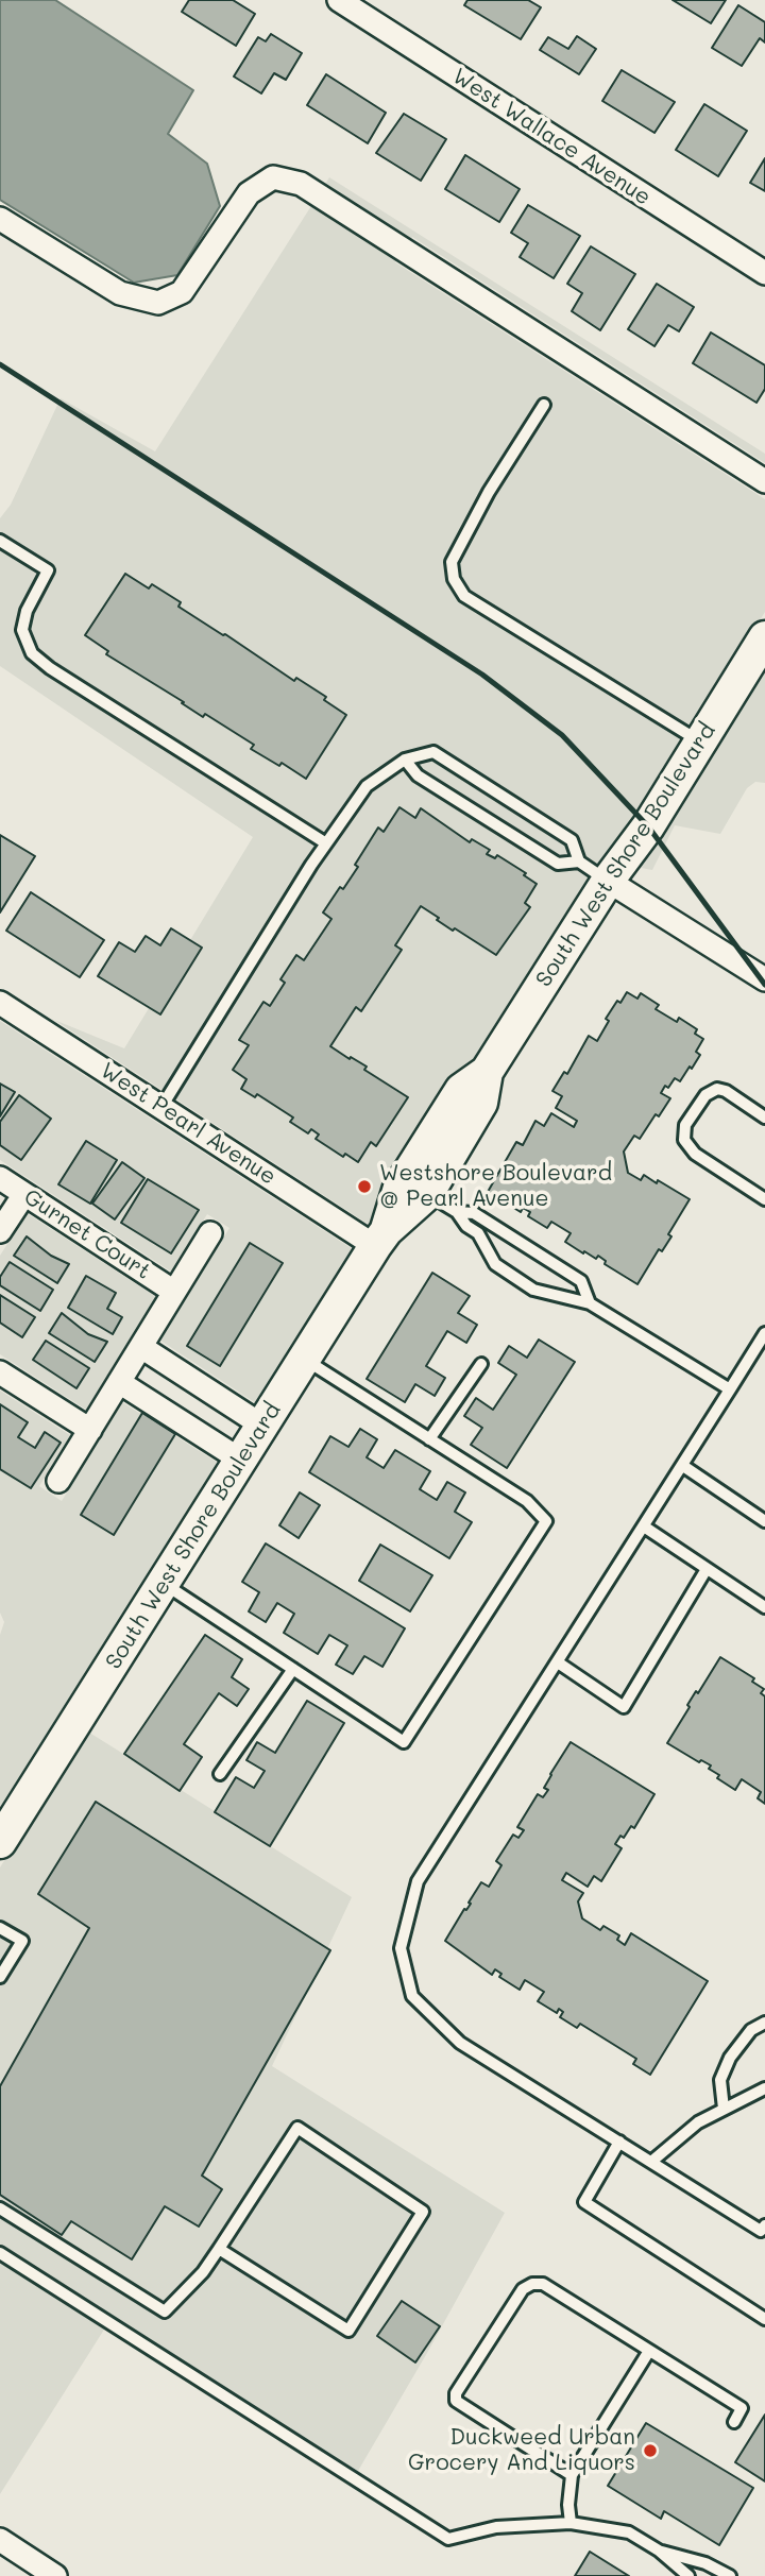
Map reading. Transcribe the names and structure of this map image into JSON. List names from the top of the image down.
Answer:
{
  "streets": {
    "street": [
      "West Wallace Avenue",
      "South West Shore Boulevard",
      "West Pearl Avenue",
      "Gurnet Court"
    ]
  },
  "crossings": [
    ["South West Shore Boulevard", "West Pearl Avenue"]
  ],
  "places": ["Westshore Boulevard @ Pearl Avenue", "Duckweed Urban Grocery And Liquors"]
}
